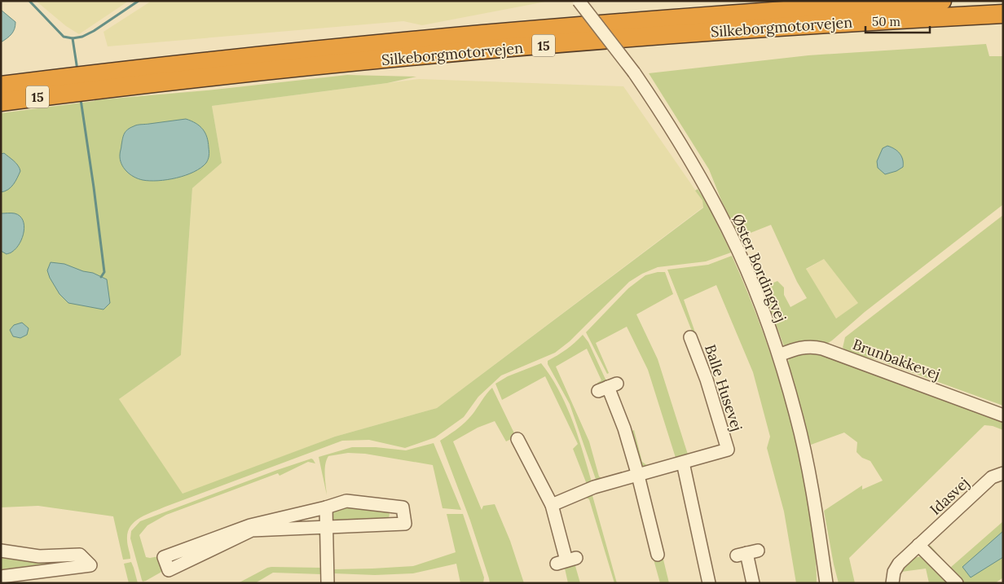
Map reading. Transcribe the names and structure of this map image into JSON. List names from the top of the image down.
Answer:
{
  "streets": {
    "highway": ["Silkeborgmotorvejen", "15"],
    "street": [
      "Øster Bordingvej",
      "Brunbakkevej",
      "Balle Husevej",
      "Idasvej"
    ]
  },
  "crossings": [
    ["Øster Bordingvej", "Brunbakkevej"]
  ],
  "scale_bar": "50 m"
}
